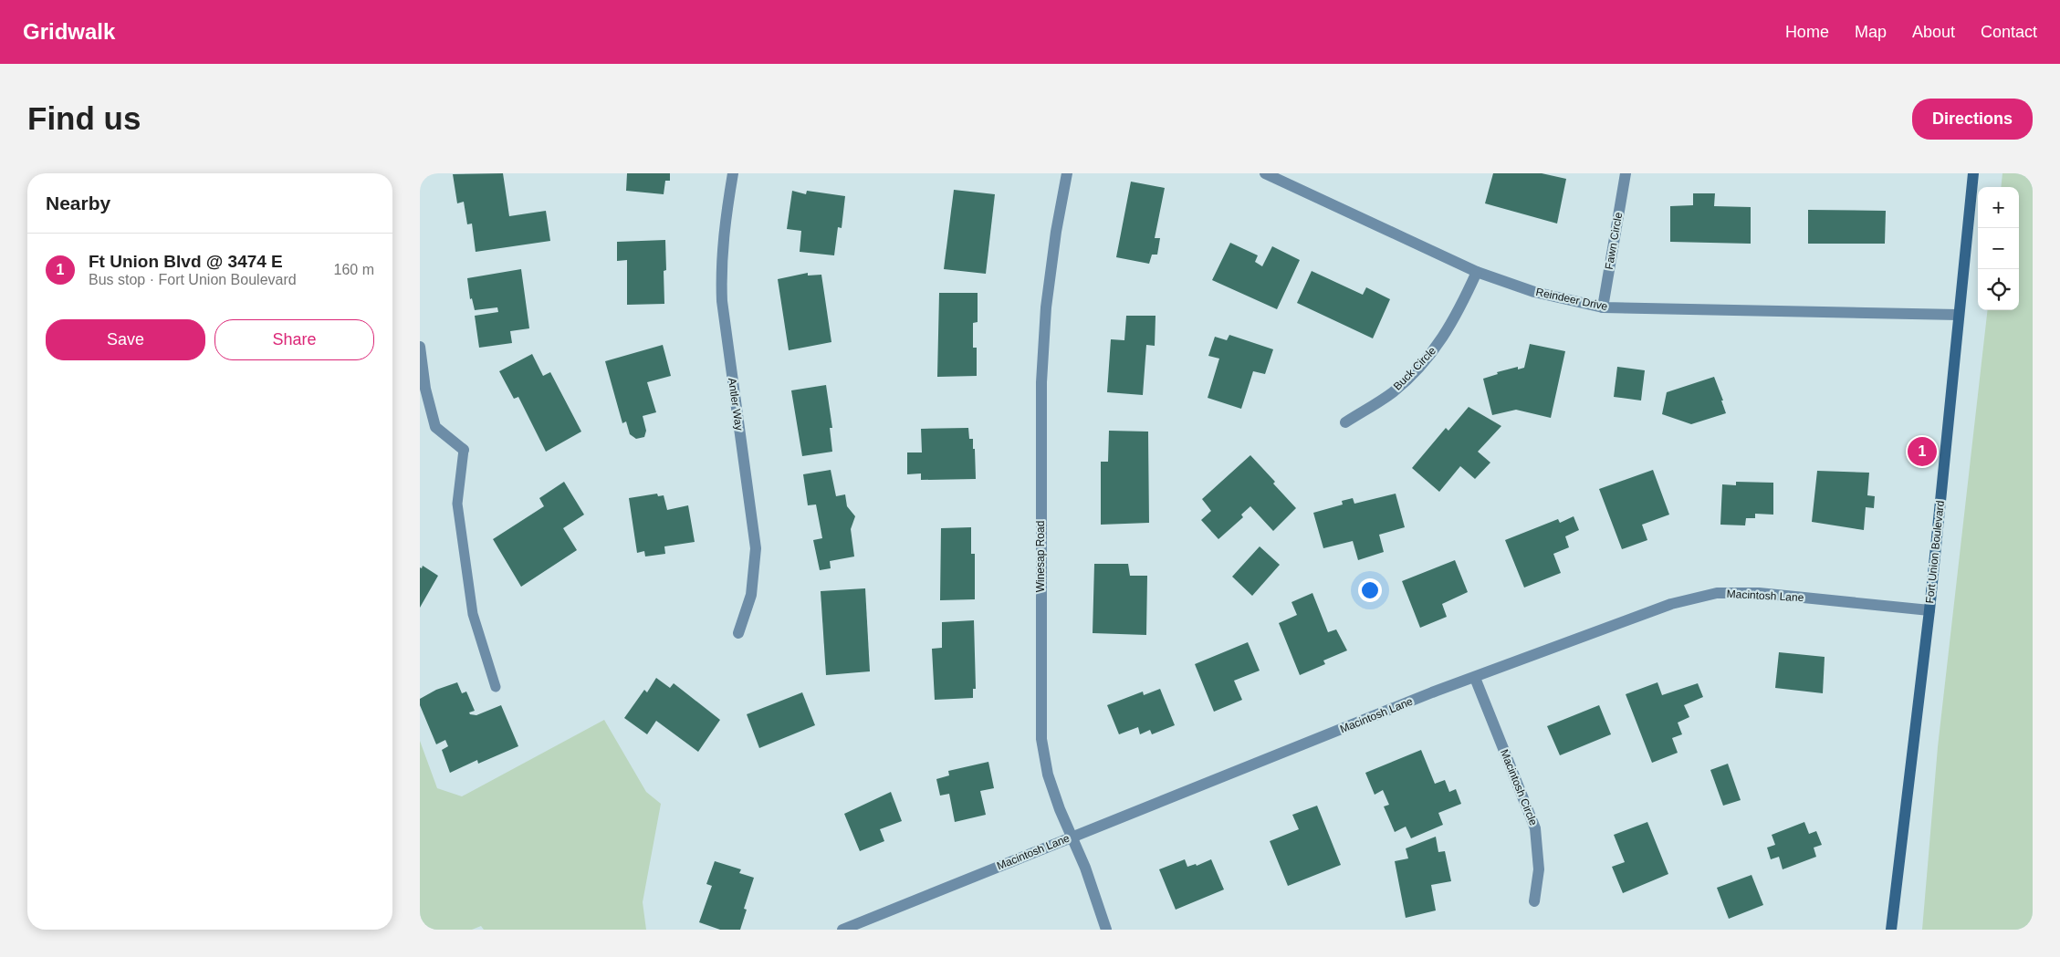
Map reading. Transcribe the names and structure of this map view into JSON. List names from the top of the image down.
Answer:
{
  "streets": {
    "main road": ["Fort Union Boulevard"],
    "street": [
      "Fawn Circle",
      "Reindeer Drive",
      "Buck Circle",
      "Antler Way",
      "Winesap Road",
      "Macintosh Lane",
      "Macintosh Circle"
    ]
  },
  "crossings": [
    ["Fawn Circle", "Reindeer Drive"],
    ["Reindeer Drive", "Buck Circle"],
    ["Reindeer Drive", "Fort Union Boulevard"],
    ["Fort Union Boulevard", "Macintosh Lane"],
    ["Winesap Road", "Macintosh Lane"],
    ["Macintosh Lane", "Macintosh Circle"]
  ],
  "page": {
    "header": "Gridwalk",
    "nav": [
      "Home",
      "Map",
      "About",
      "Contact"
    ],
    "buttons": [
      "Directions",
      ["Save", "Share"]
    ],
    "title": "Find us",
    "heading": "Nearby",
    "map_buttons": ["+", "−"],
    "list": [
      {
        "mark": "1",
        "name": "Ft Union Blvd @ 3474 E",
        "note": "Bus stop · Fort Union Boulevard",
        "value": "160 m"
      }
    ],
    "pins": "1"
  }
}
